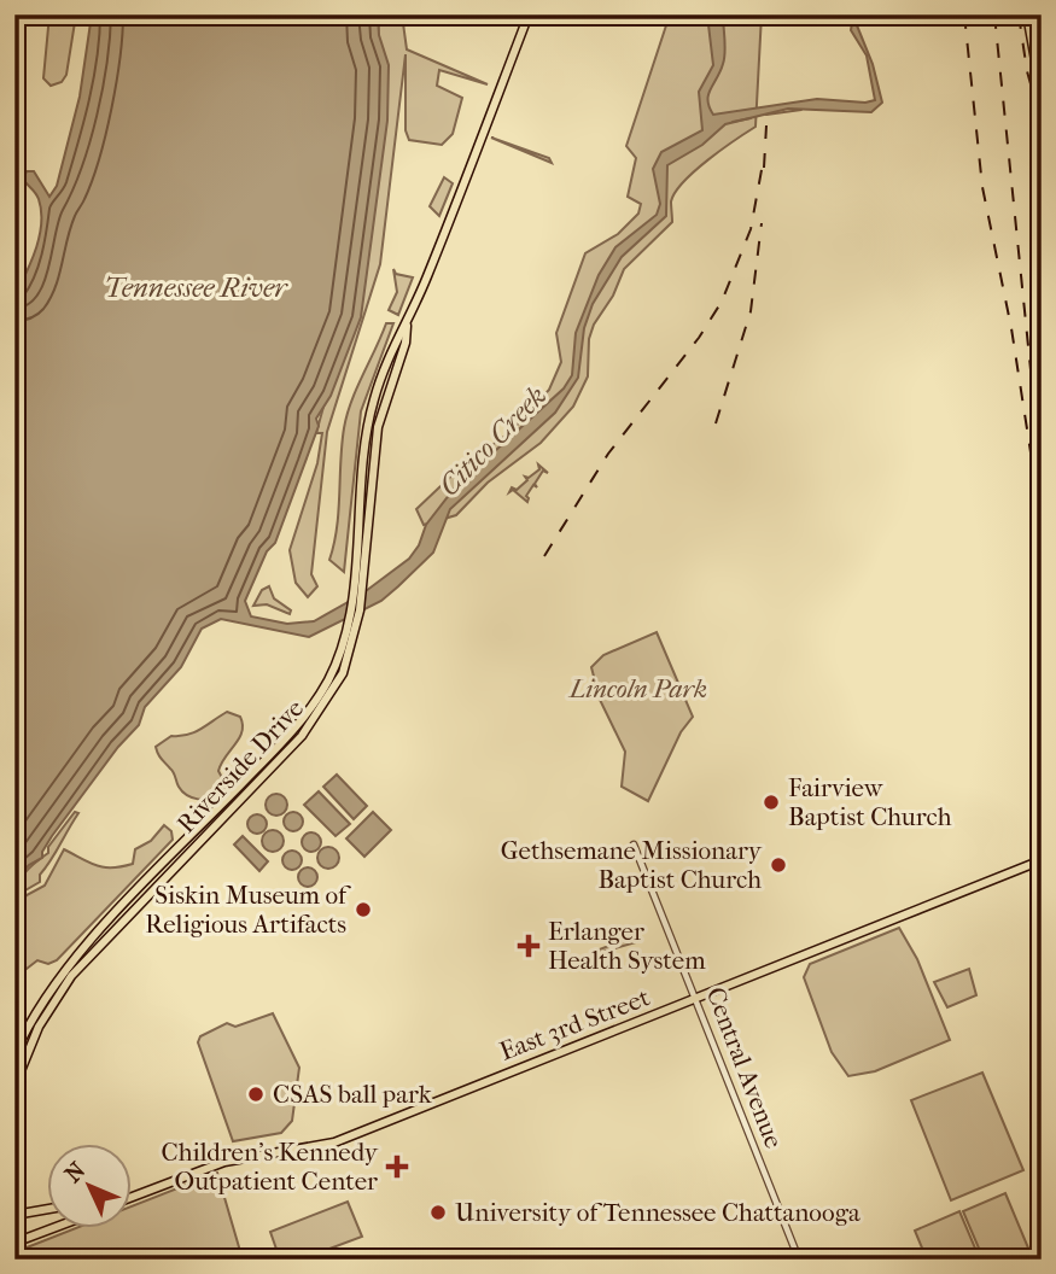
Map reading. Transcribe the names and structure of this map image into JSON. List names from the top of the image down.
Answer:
{
  "streets": {
    "main road": ["Riverside Drive", "East 3rd Street"],
    "street": ["Central Avenue"]
  },
  "crossings": [
    ["East 3rd Street", "Central Avenue"]
  ],
  "water": ["Tennessee River", "Citico Creek"],
  "parks": ["Lincoln Park"],
  "places": {
    "other": [
      "Fairview Baptist Church",
      "Gethsemane Missionary Baptist Church",
      "Siskin Museum of Religious Artifacts",
      "CSAS ball park",
      "University of Tennessee Chattanooga"
    ],
    "health": ["Erlanger Health System", "Children's Kennedy Outpatient Center"]
  },
  "north": "top left"
}
